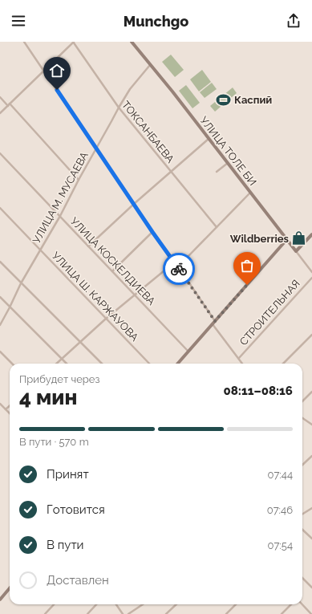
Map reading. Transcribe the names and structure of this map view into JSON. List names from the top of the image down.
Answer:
{
  "streets": {
    "street": [
      "ТОКСАНБАЕВА",
      "УЛИЦА ТОЛЕ БИ",
      "УЛИЦА М. МУСАЕВА",
      "УЛИЦА КОСКЕЛДИЕВА",
      "УЛИЦА Ш. КАРЖАУОВА",
      "СТРОИТЕЛЬНАЯ"
    ]
  },
  "crossings": [
    ["ТОКСАНБАЕВА", "УЛИЦА М. МУСАЕВА"],
    ["УЛИЦА ТОЛЕ БИ", "УЛИЦА М. МУСАЕВА"],
    ["УЛИЦА М. МУСАЕВА", "УЛИЦА КОСКЕЛДИЕВА"],
    ["УЛИЦА М. МУСАЕВА", "УЛИЦА Ш. КАРЖАУОВА"]
  ],
  "places": {
    "sports": ["Каспий"],
    "shop": ["Wildberries"]
  },
  "page": {
    "header": "Munchgo",
    "heading": ["4 мин", "Прибудет через", "08:11–08:16"],
    "bar": "В пути · 570 m",
    "list": [
      ["Принят", "07:44"],
      ["Готовится", "07:46"],
      ["В пути", "07:54"],
      "Доставлен"
    ]
  }
}
